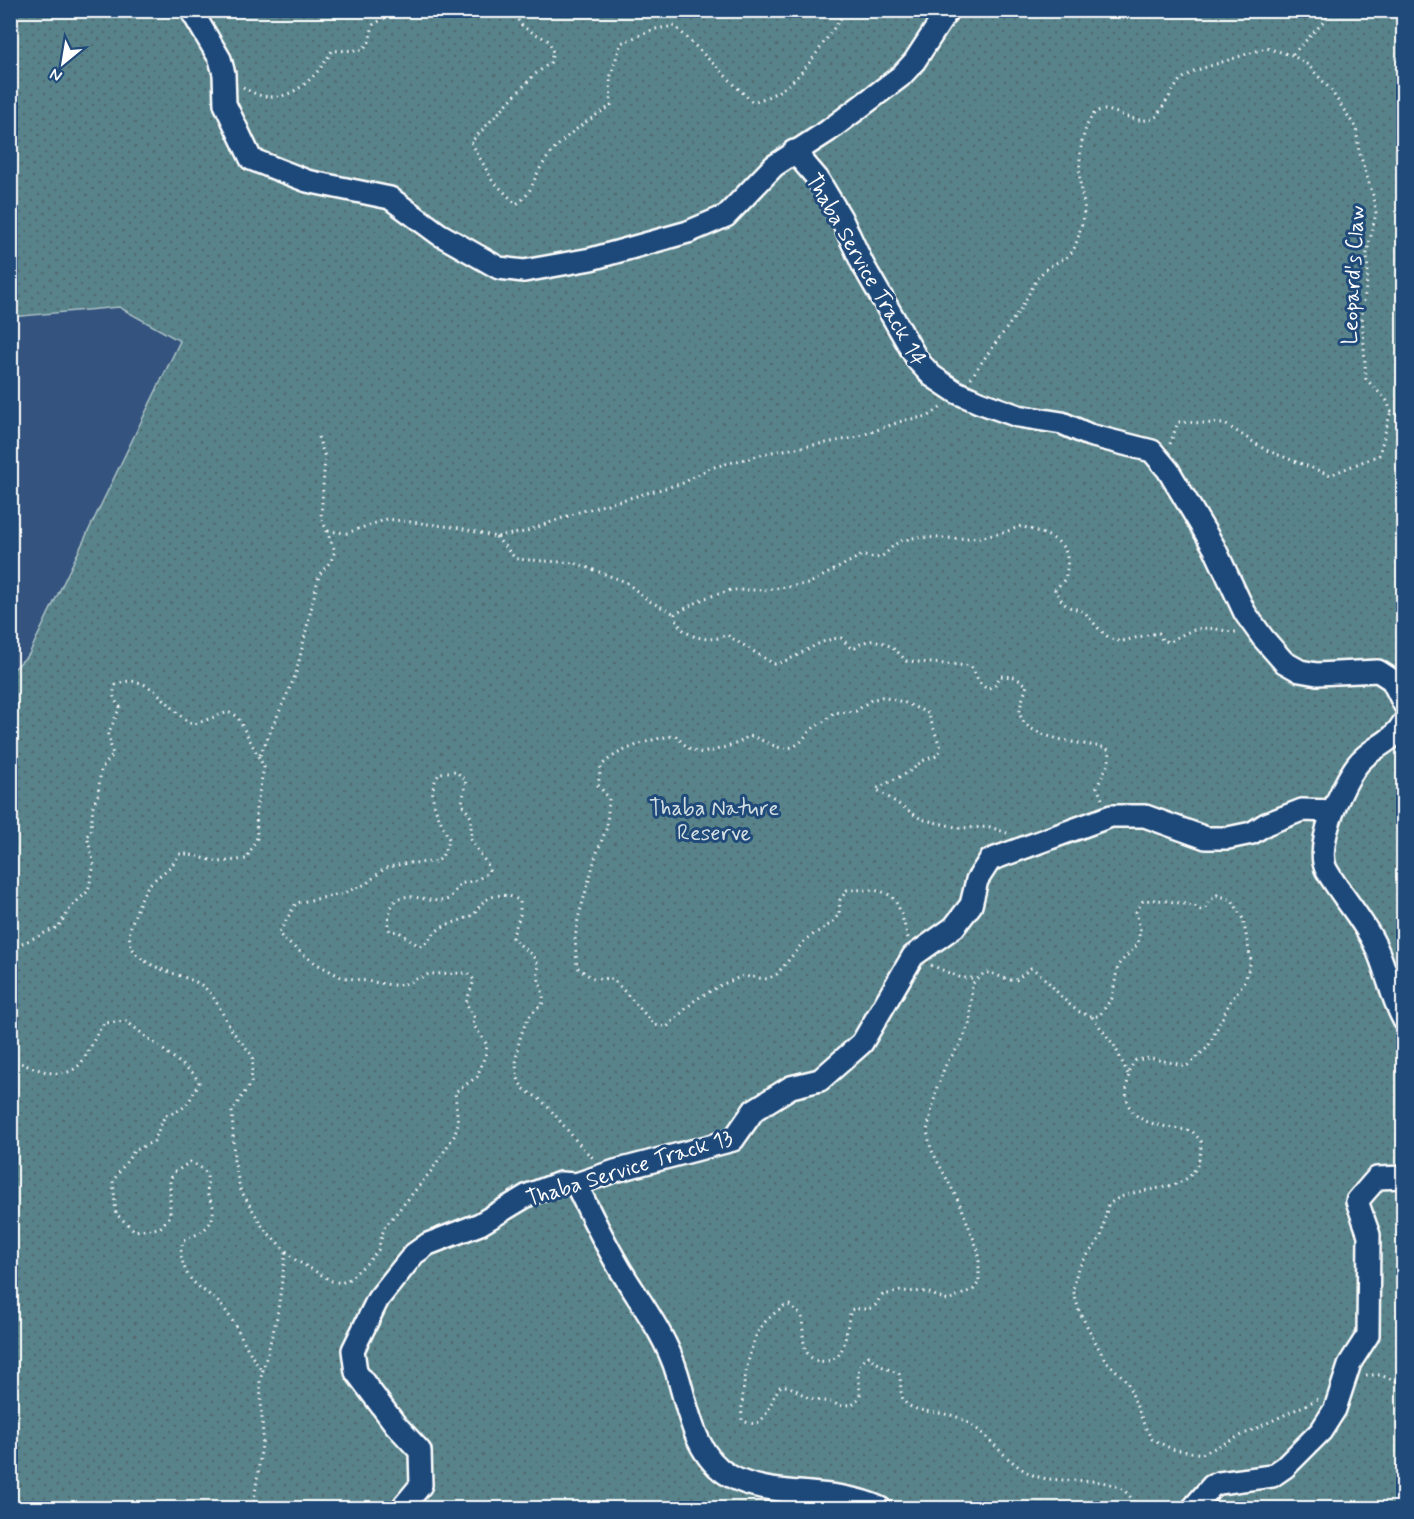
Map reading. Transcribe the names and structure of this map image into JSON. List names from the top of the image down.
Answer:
{
  "streets": {
    "street": ["Thaba Service Track 14", "Thaba Service Track 13"],
    "path": ["Leopard's Claw"]
  },
  "crossings": [
    ["Thaba Service Track 14", "Leopard's Claw"]
  ],
  "parks": ["Thaba Nature Reserve"],
  "north": "bottom left"
}
